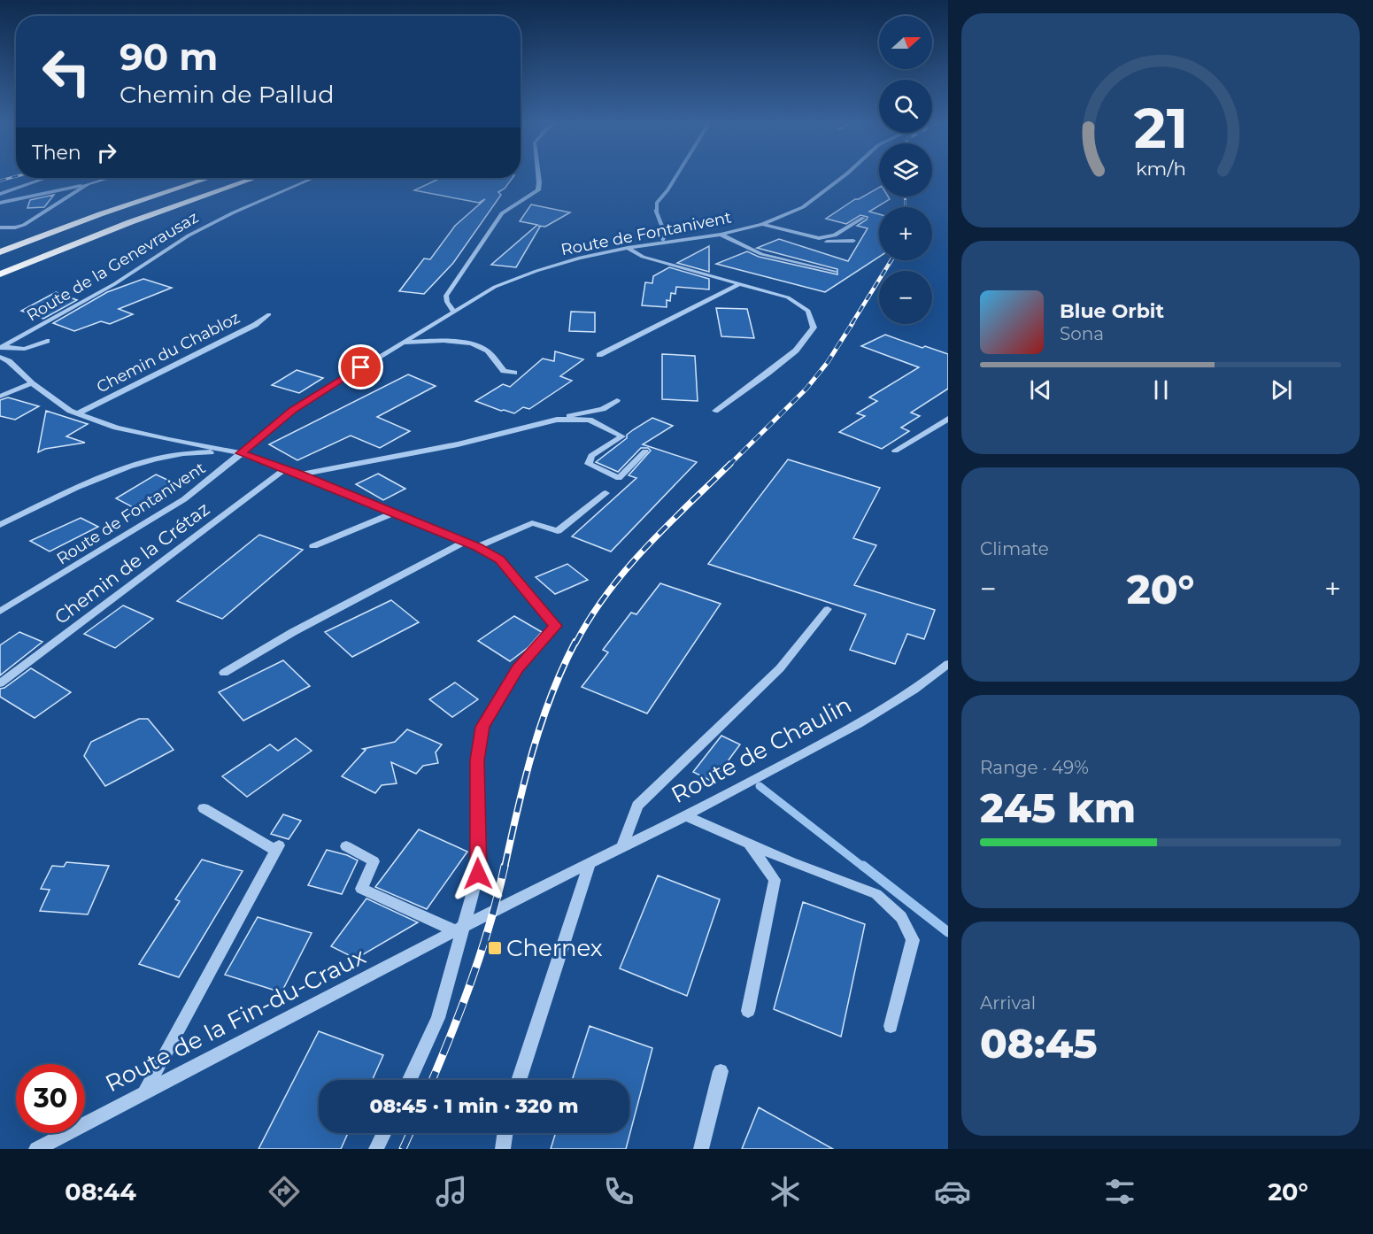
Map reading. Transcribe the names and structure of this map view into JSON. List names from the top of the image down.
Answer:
{
  "streets": {
    "street": [
      "Route de Fontanivent",
      "Route de la Genevrausaz",
      "Chemin du Chabloz",
      "Chemin de la Crétaz",
      "Route de Chaulin",
      "Route de la Fin-du-Craux"
    ]
  },
  "crossings": [
    ["Route de Fontanivent", "Chemin du Chabloz"],
    ["Route de Chaulin", "Route de la Fin-du-Craux"]
  ],
  "places": {
    "transit": ["Chernex"]
  },
  "north": "right",
  "page": {
    "map_buttons": ["+", "−"],
    "turn": ["90 m", "Chemin de Pallud"],
    "then": "Then",
    "song": ["Blue Orbit", "Sona"],
    "tile": [
      "Climate",
      ["Range · 49%", "245 km"],
      ["Arrival", "08:45"]
    ],
    "heat": ["−", "20°", "+"],
    "limit": "30",
    "trip": "08:45 · 1 min · 320 m",
    "tabs": ["08:44", "20°"],
    "gauge": ["21", "km/h"]
  }
}
